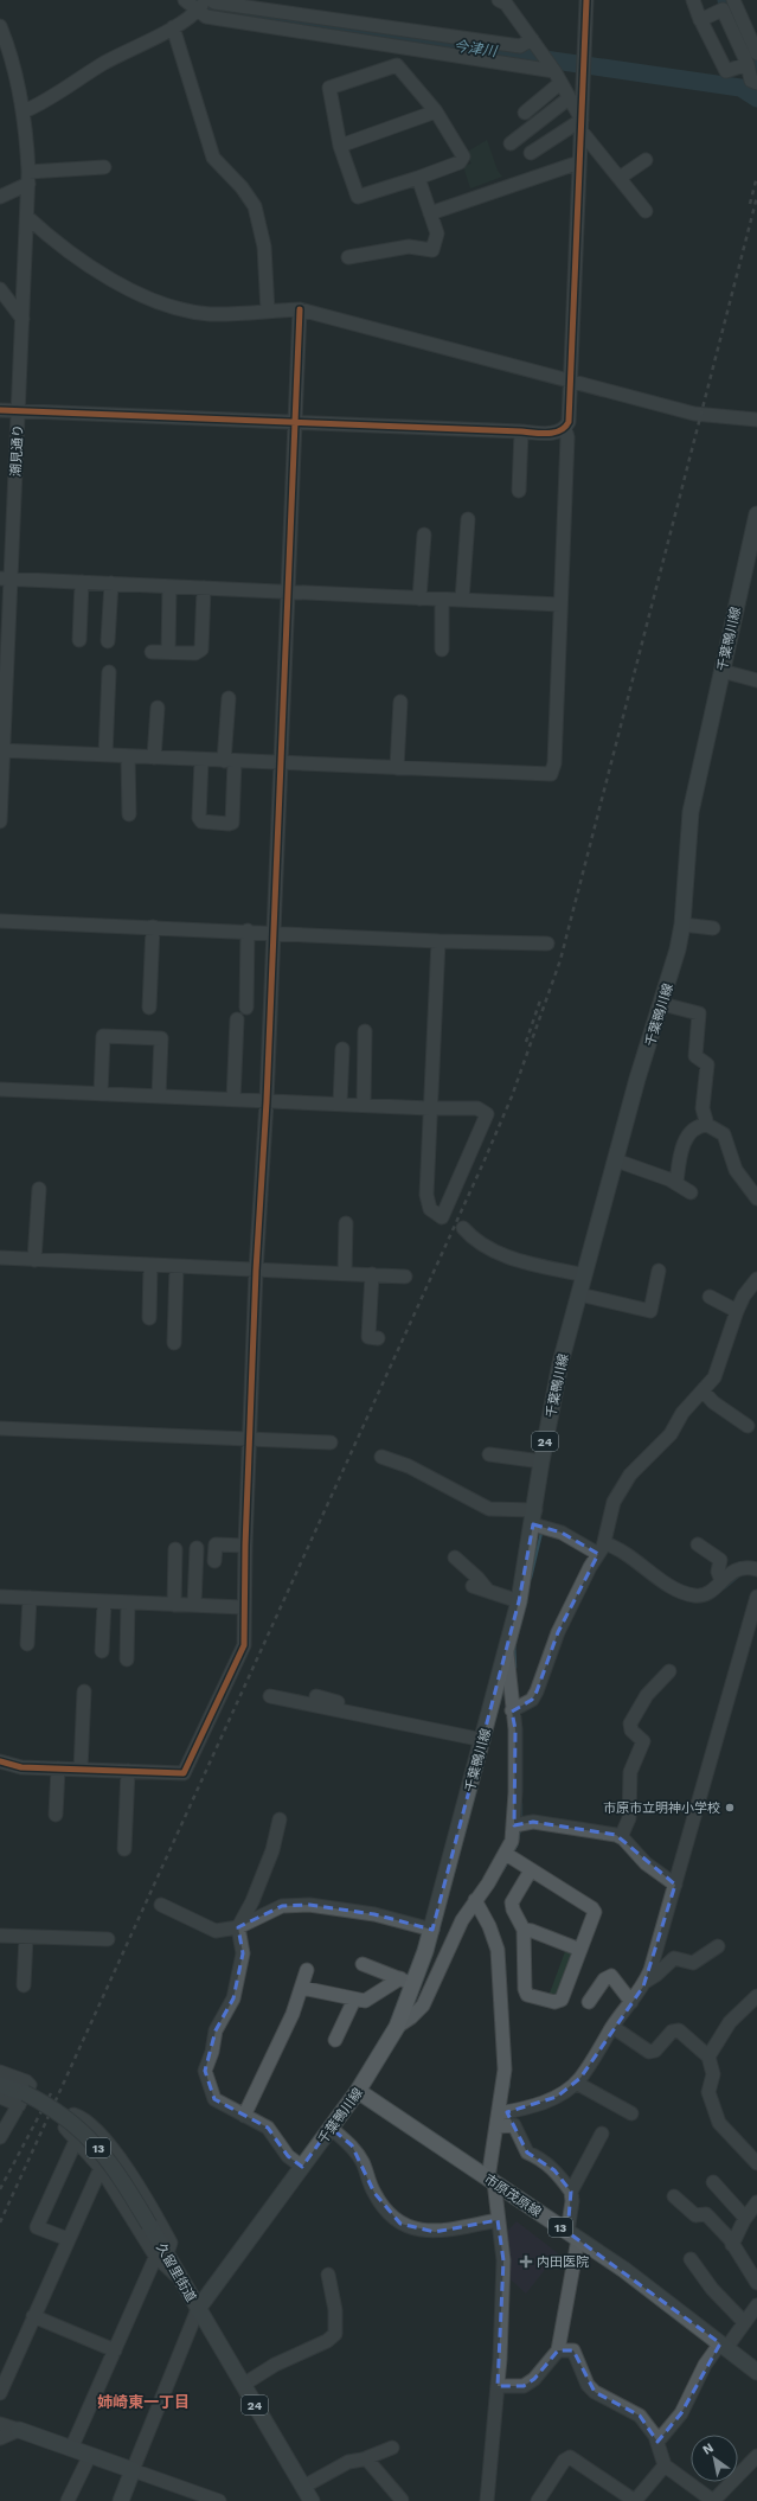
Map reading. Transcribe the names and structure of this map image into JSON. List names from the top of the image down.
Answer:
{
  "streets": {
    "main road": [
      "千葉鴨川線",
      "24",
      "13",
      "市原茂原線",
      "久留里街道"
    ],
    "street": ["潮見通り"]
  },
  "crossings": [
    ["千葉鴨川線", "市原茂原線"],
    ["千葉鴨川線", "久留里街道"]
  ],
  "districts": ["姉崎東一丁目"],
  "water": ["今津川"],
  "places": {
    "other": ["市原市立明神小学校"],
    "health": ["内田医院"]
  },
  "north": "top left"
}
